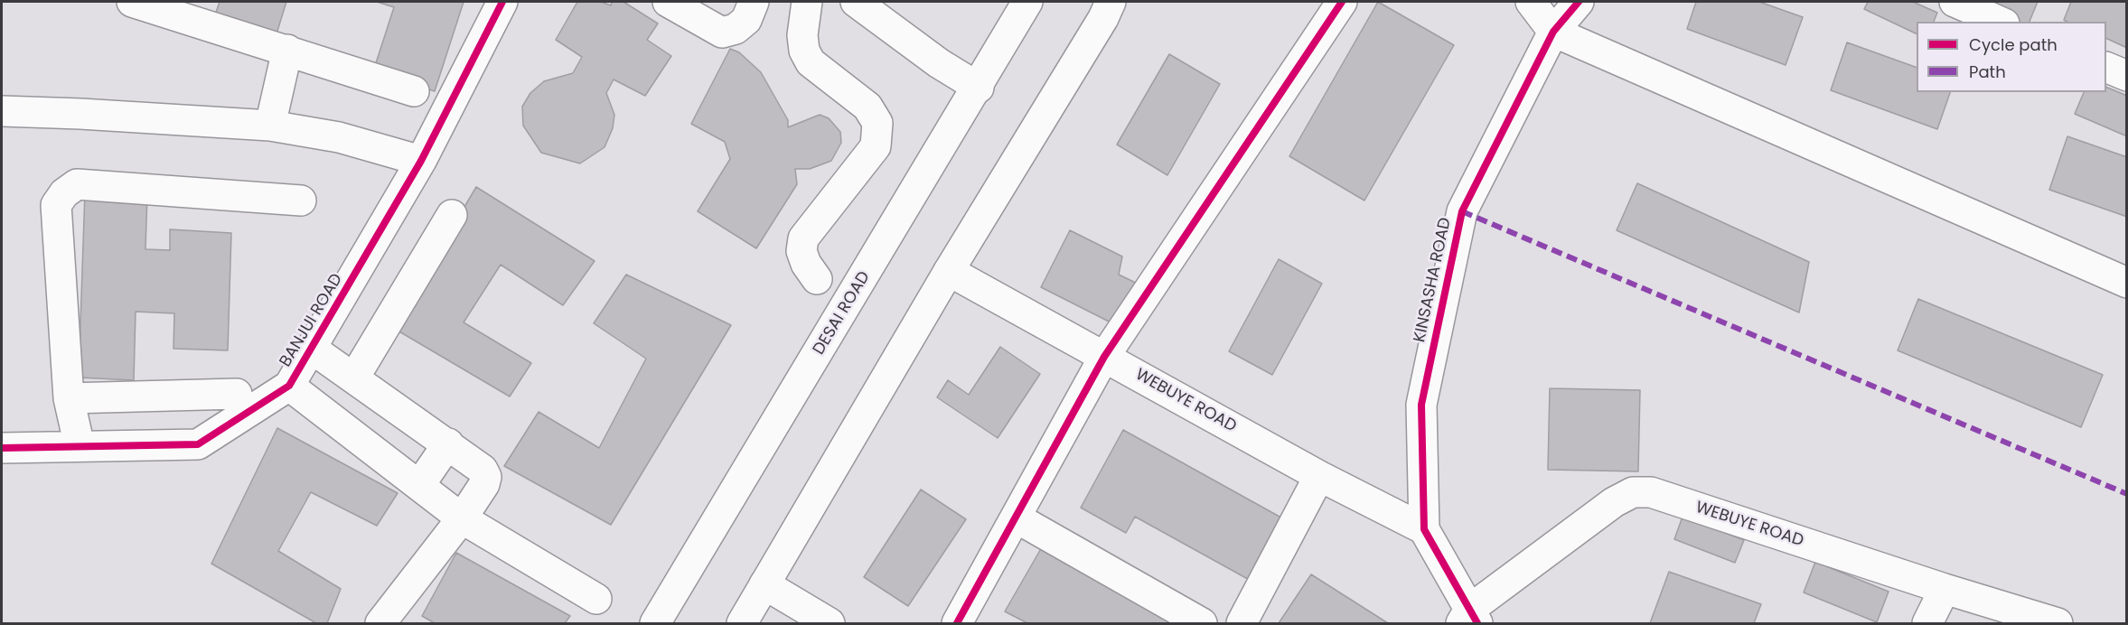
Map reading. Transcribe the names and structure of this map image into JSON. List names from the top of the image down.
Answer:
{
  "streets": {
    "street": [
      "KINSASHA ROAD",
      "DESAI ROAD",
      "BANJUI ROAD",
      "WEBUYE ROAD"
    ]
  },
  "crossings": [
    ["KINSASHA ROAD", "WEBUYE ROAD"]
  ],
  "legend": ["Cycle path", "Path"]
}
